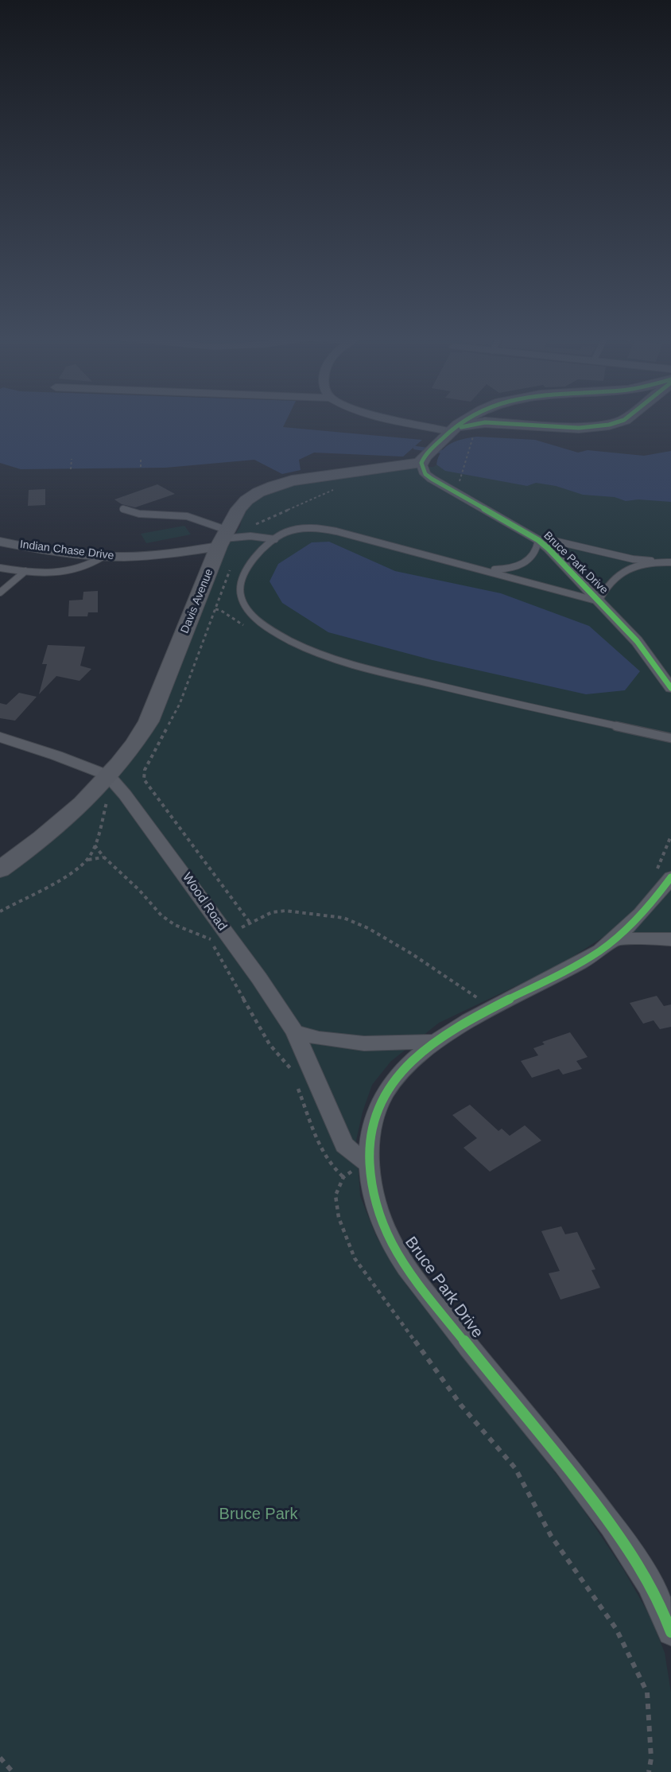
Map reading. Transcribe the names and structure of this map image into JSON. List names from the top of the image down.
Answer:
{
  "streets": {
    "main road": ["Davis Avenue"],
    "street": ["Indian Chase Drive", "Bruce Park Drive", "Wood Road"]
  },
  "crossings": [
    ["Indian Chase Drive", "Davis Avenue"],
    ["Bruce Park Drive", "Davis Avenue"],
    ["Bruce Park Drive", "Wood Road"],
    ["Davis Avenue", "Wood Road"]
  ],
  "parks": ["Bruce Park"]
}
